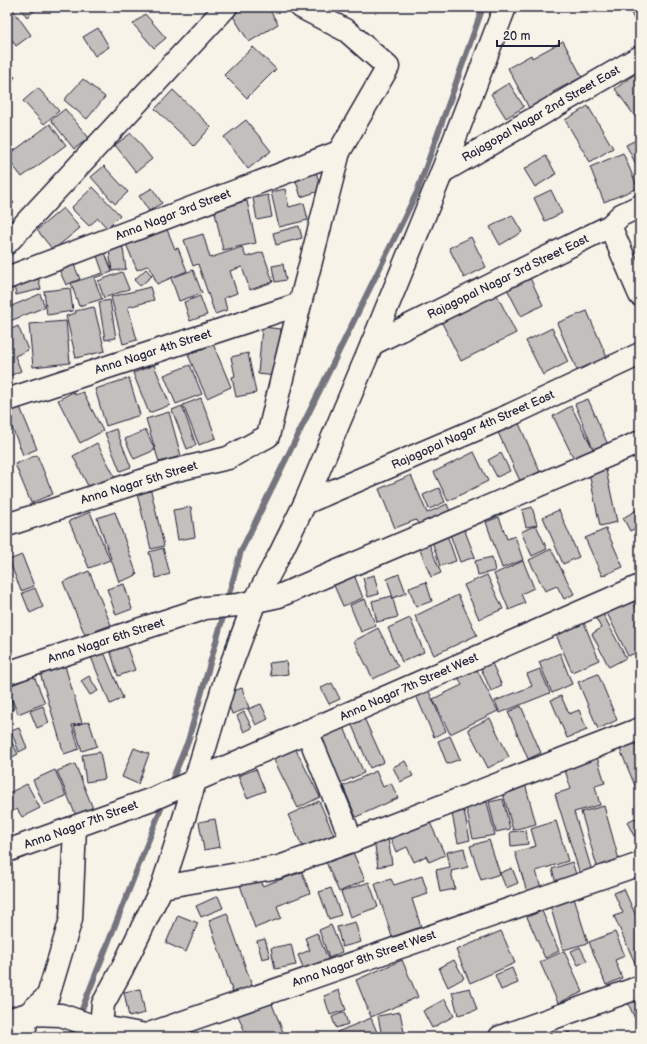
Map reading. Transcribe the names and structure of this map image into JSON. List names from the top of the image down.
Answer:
{
  "streets": {
    "street": [
      "Rajagopal Nagar 2nd Street East",
      "Anna Nagar 3rd Street",
      "Rajagopal Nagar 3rd Street East",
      "Anna Nagar 4th Street",
      "Rajagopal Nagar 4th Street East",
      "Anna Nagar 5th Street",
      "Anna Nagar 6th Street",
      "Anna Nagar 7th Street West",
      "Anna Nagar 7th Street",
      "Anna Nagar 8th Street West"
    ]
  },
  "crossings": [
    ["Anna Nagar 4th Street", "Anna Nagar 5th Street"],
    ["Anna Nagar 7th Street West", "Anna Nagar 7th Street"]
  ],
  "scale_bar": "20 m"
}
